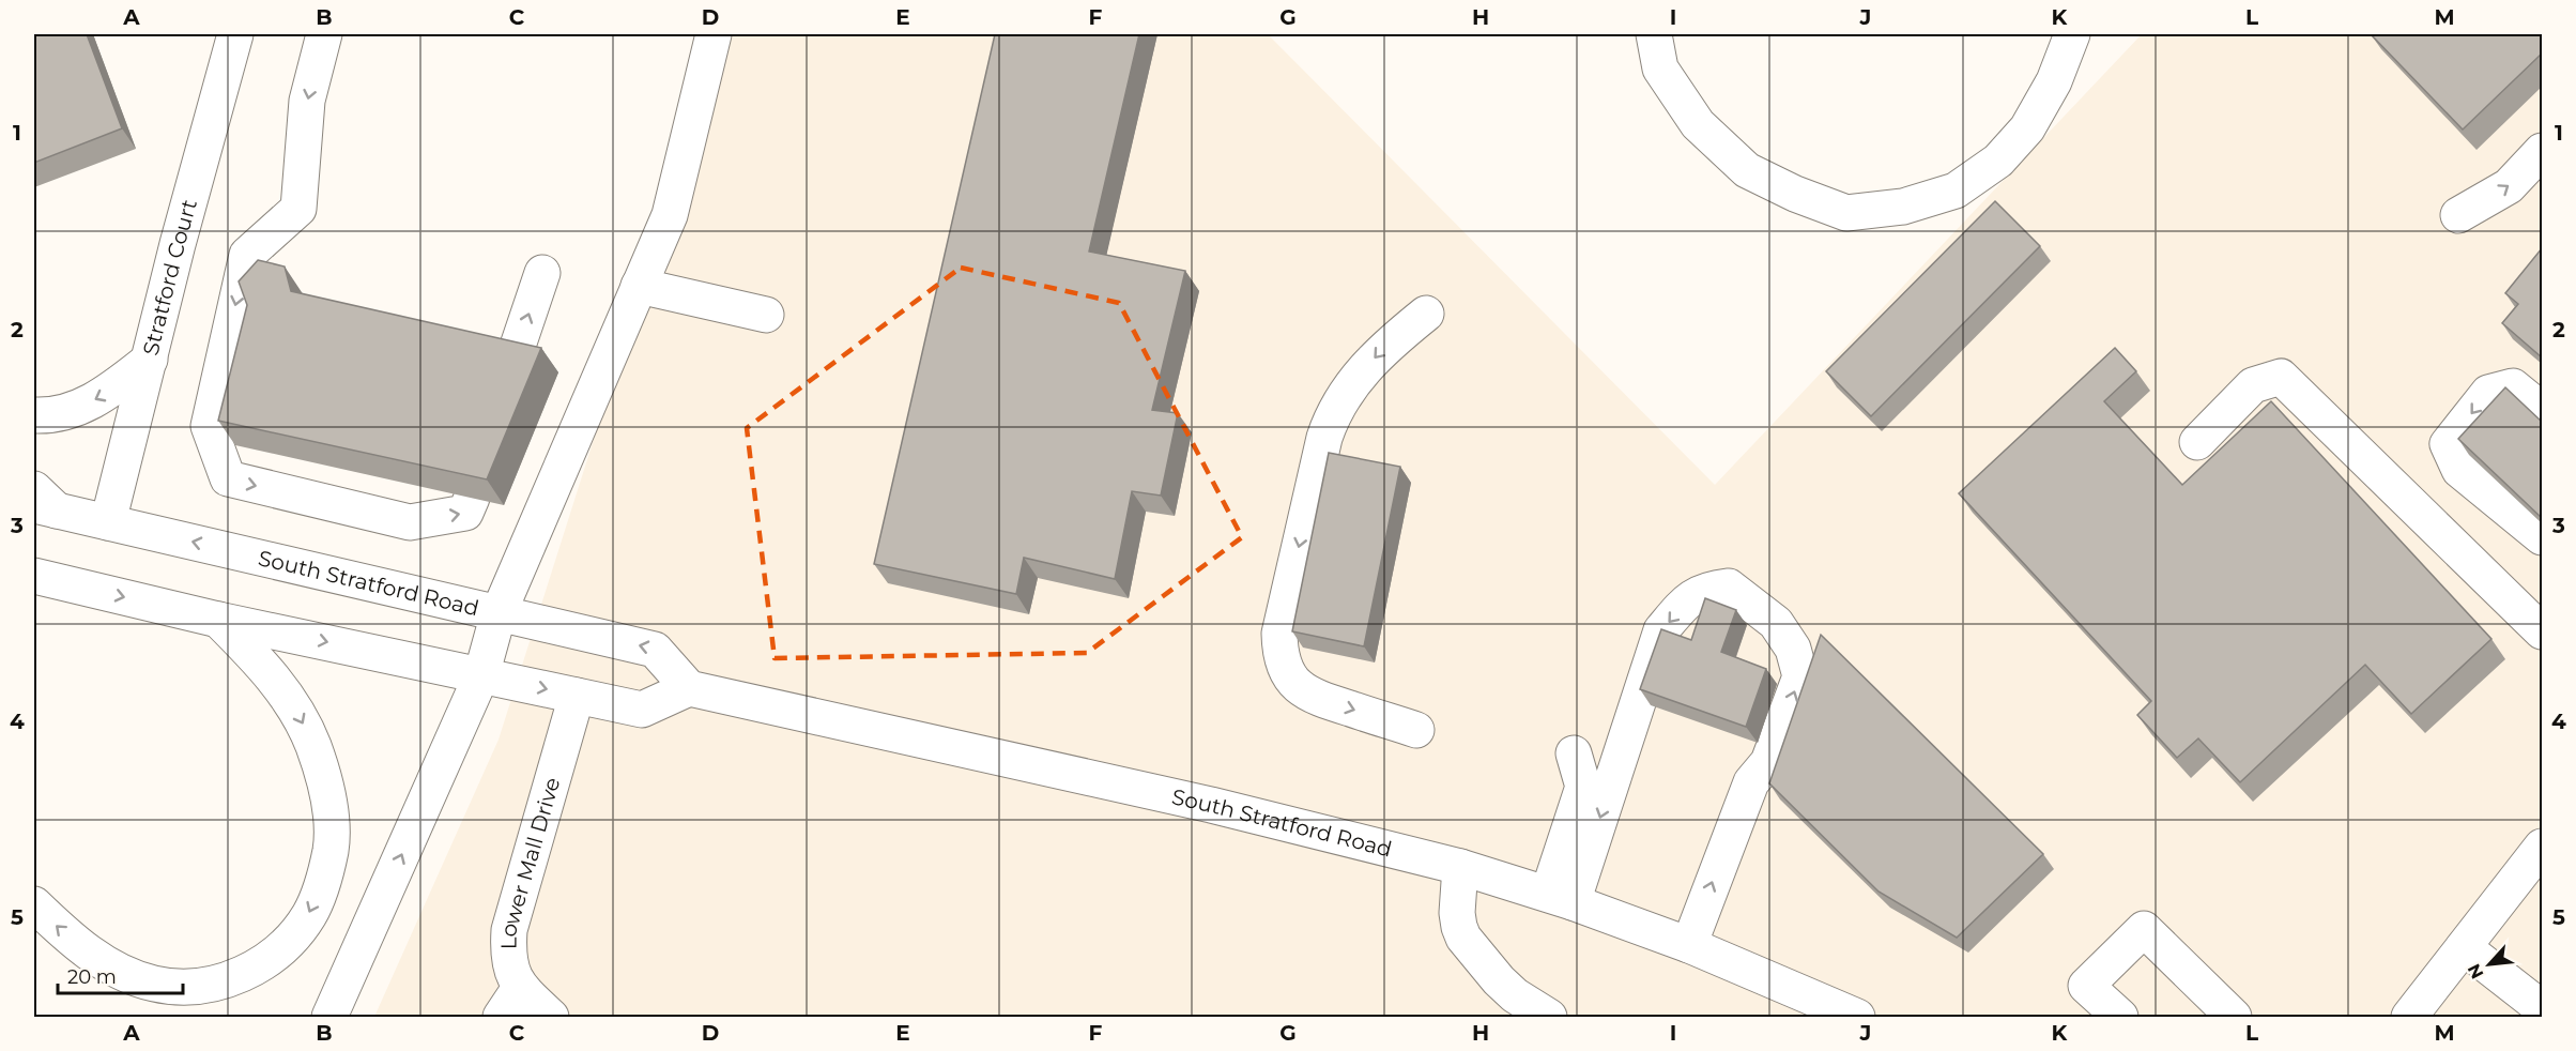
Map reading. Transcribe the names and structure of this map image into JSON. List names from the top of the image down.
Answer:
{
  "streets": {
    "main road": ["Stratford Court", "South Stratford Road", "Lower Mall Drive"]
  },
  "crossings": [
    ["Stratford Court", "South Stratford Road"]
  ],
  "scale_bar": "20 m",
  "north": "bottom left",
  "grid": {
    "columns": [
      "A",
      "B",
      "C",
      "D",
      "E",
      "F",
      "G",
      "H",
      "I",
      "J",
      "K",
      "L",
      "M"
    ],
    "rows": [
      "1",
      "2",
      "3",
      "4",
      "5"
    ]
  }
}
